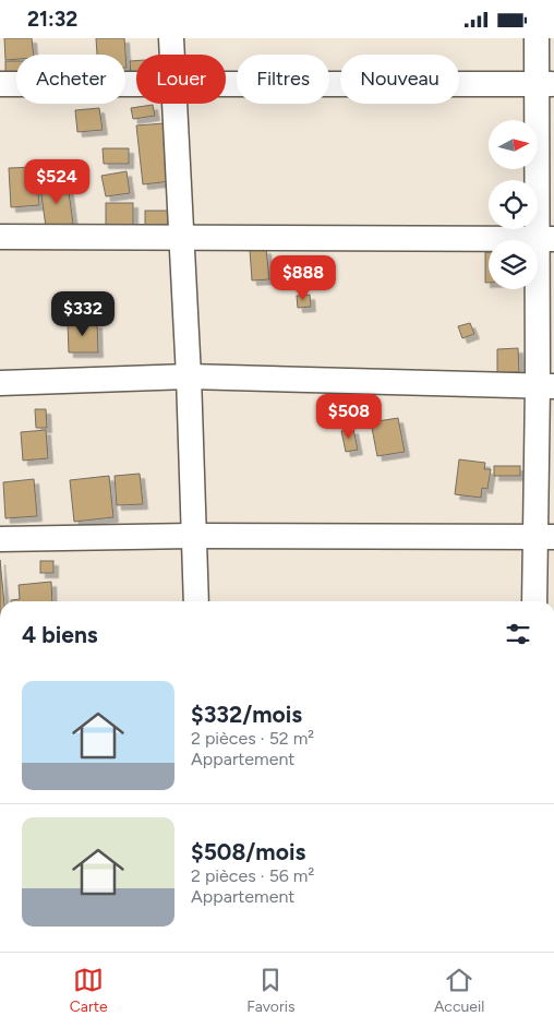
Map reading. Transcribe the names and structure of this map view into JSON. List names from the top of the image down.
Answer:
{
  "north": "right",
  "page": {
    "status": "21:32",
    "chip": [
      "Acheter",
      "Louer",
      "Filtres",
      "Nouveau"
    ],
    "price": [
      "$524",
      "$888",
      "$332",
      "$508"
    ],
    "heading": "4 biens",
    "list": [
      {
        "name": "$332/mois",
        "note": "2 pièces · 52 m² · Appartement"
      },
      {
        "name": "$508/mois",
        "note": "2 pièces · 56 m² · Appartement"
      }
    ],
    "tabs": ["Carte", "Favoris", "Accueil"]
  }
}
